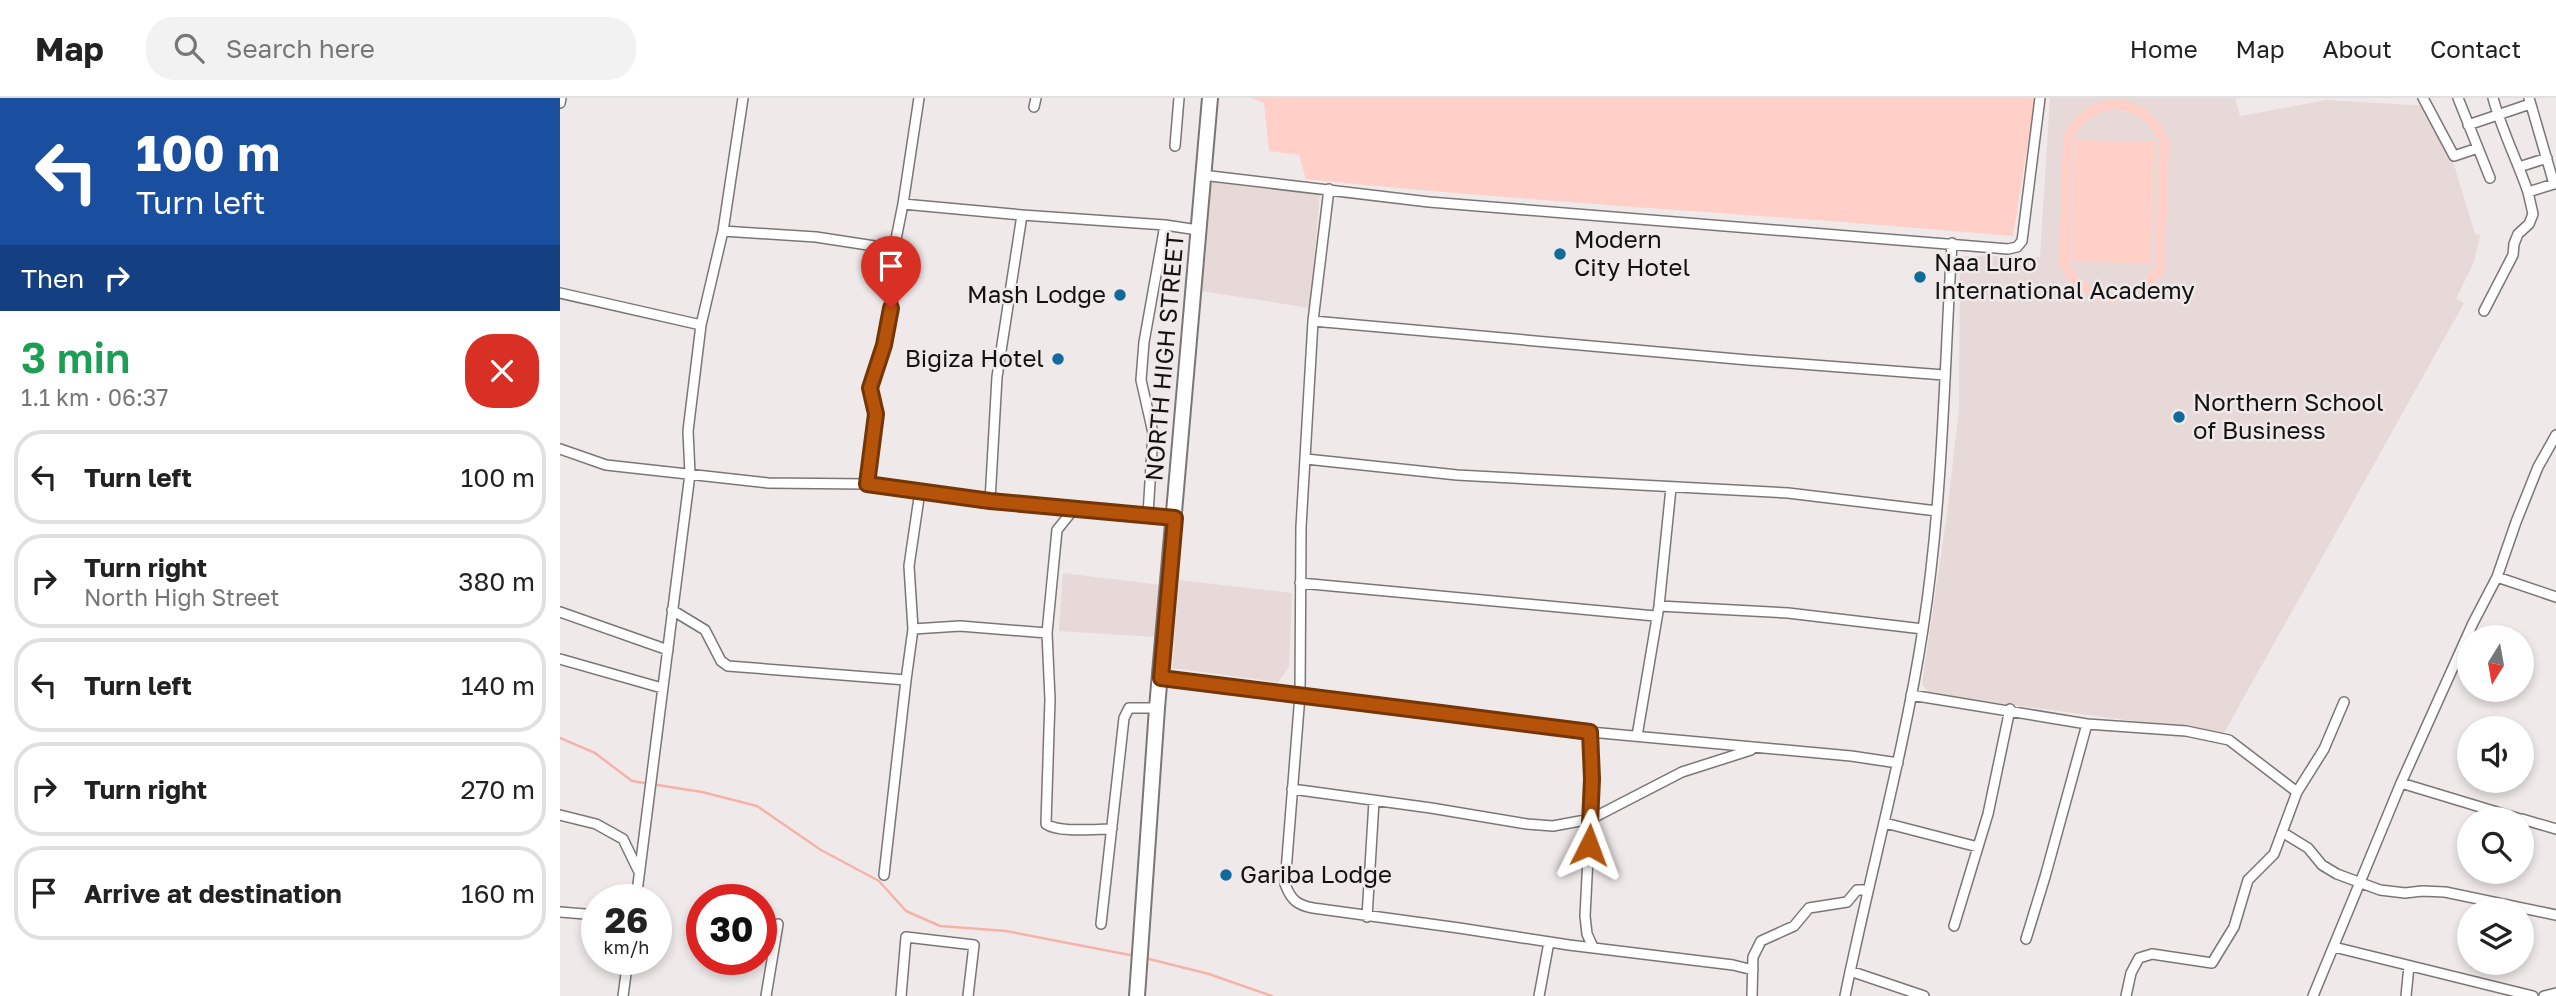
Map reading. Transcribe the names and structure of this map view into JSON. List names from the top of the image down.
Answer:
{
  "streets": {
    "highway": ["NORTH HIGH STREET"]
  },
  "places": [
    "Modern City Hotel",
    "Naa Luro International Academy",
    "Mash Lodge",
    "Bigiza Hotel",
    "Northern School of Business",
    "Gariba Lodge"
  ],
  "north": "bottom",
  "page": {
    "header": "Map",
    "search": "Search here",
    "nav": [
      "Home",
      "Map",
      "About",
      "Contact"
    ],
    "turn": ["100 m", "Turn left"],
    "then": "Then",
    "heading": ["3 min", "1.1 km · 06:37"],
    "list": [
      {
        "name": "Turn left",
        "value": "100 m"
      },
      {
        "name": "Turn right",
        "note": "North High Street",
        "value": "380 m"
      },
      {
        "name": "Turn left",
        "value": "140 m"
      },
      {
        "name": "Turn right",
        "value": "270 m"
      },
      {
        "name": "Arrive at destination",
        "value": "160 m"
      }
    ],
    "speed": "26 km/h",
    "limit": "30"
  }
}
